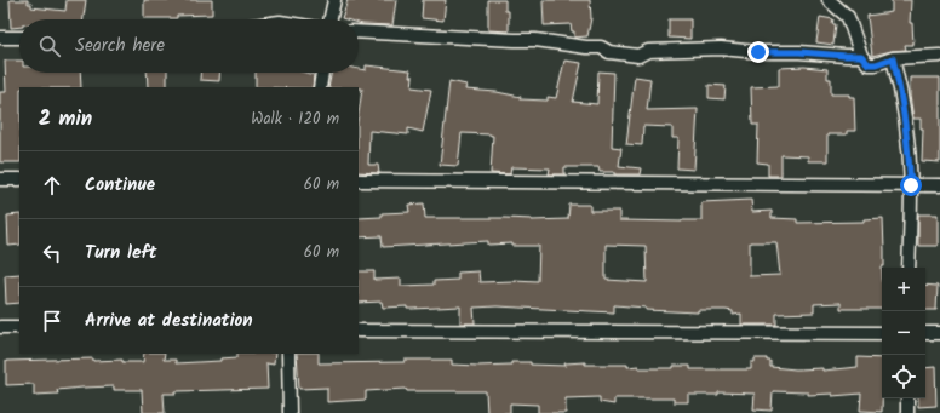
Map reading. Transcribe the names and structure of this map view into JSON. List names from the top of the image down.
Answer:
{
  "page": {
    "search": "Search here",
    "heading": ["2 min", "Walk · 120 m"],
    "list": [
      ["Continue", "60 m"],
      ["Turn left", "60 m"],
      "Arrive at destination"
    ],
    "map_buttons": ["+", "−"]
  }
}
